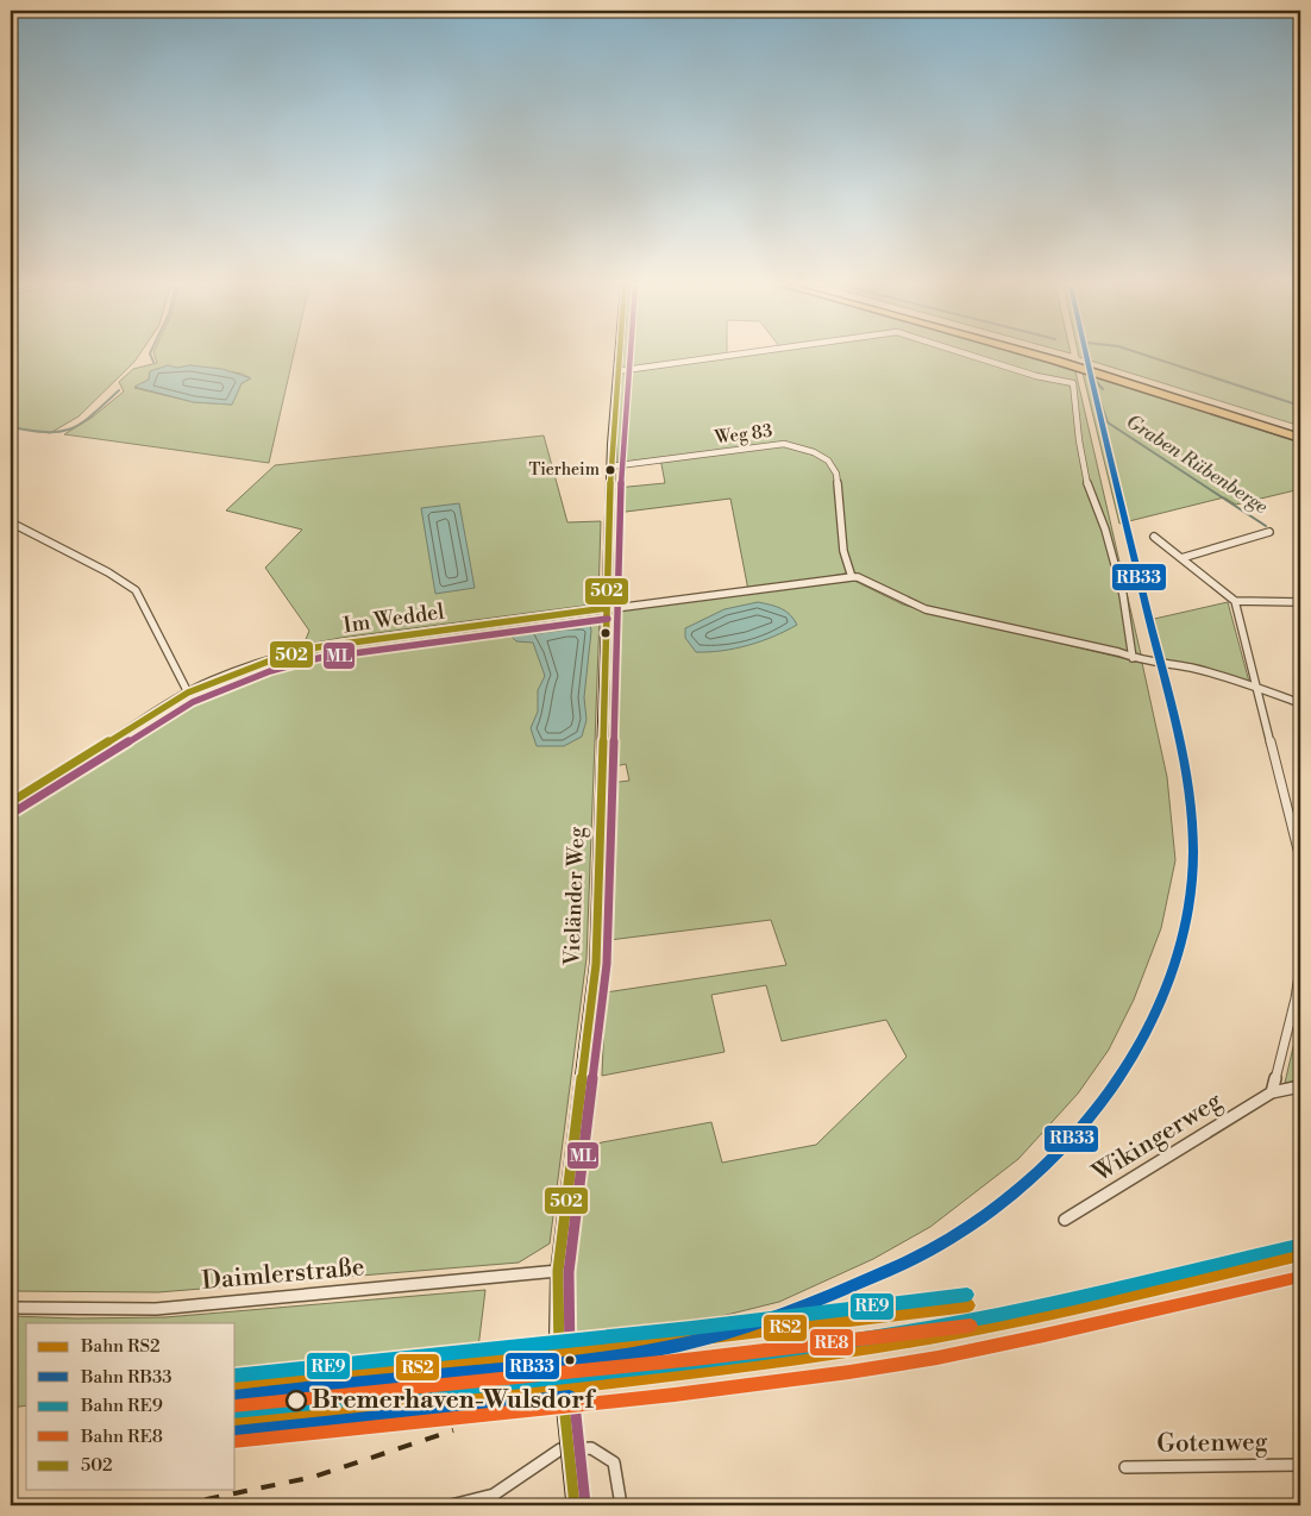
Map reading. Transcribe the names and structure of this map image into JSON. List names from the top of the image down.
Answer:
{
  "streets": {
    "street": [
      "Weg 83",
      "Im Weddel",
      "Vieländer Weg",
      "Wikingerweg",
      "Daimlerstraße",
      "Gotenweg"
    ]
  },
  "crossings": [
    ["Weg 83", "Im Weddel"],
    ["Weg 83", "Vieländer Weg"],
    ["Im Weddel", "Vieländer Weg"],
    ["Vieländer Weg", "Daimlerstraße"]
  ],
  "water": ["Graben Rübenberge"],
  "places": ["Tierheim", "Bremerhaven-Wulsdorf"],
  "lines": [
    "rail line RB33",
    "transit line 502",
    "transit line ML",
    "rail line RE9",
    "rail line RS2",
    "rail line RE8"
  ],
  "legend": [
    "Bahn RS2",
    "Bahn RB33",
    "Bahn RE9",
    "Bahn RE8",
    "502"
  ]
}
